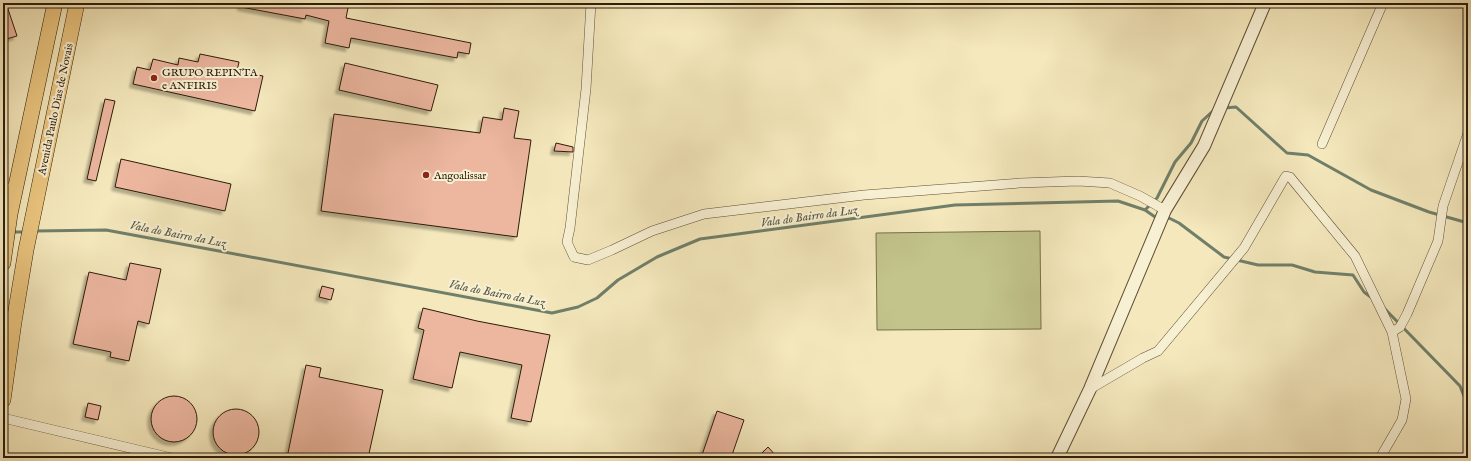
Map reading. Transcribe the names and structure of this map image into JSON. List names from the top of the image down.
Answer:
{
  "streets": {
    "main road": ["Avenida Paulo Dias de Novais"]
  },
  "water": ["Vala do Bairro da Luz"],
  "places": ["GRUPO REPINTA e ANFIRIS", "Angoalissar"]
}
